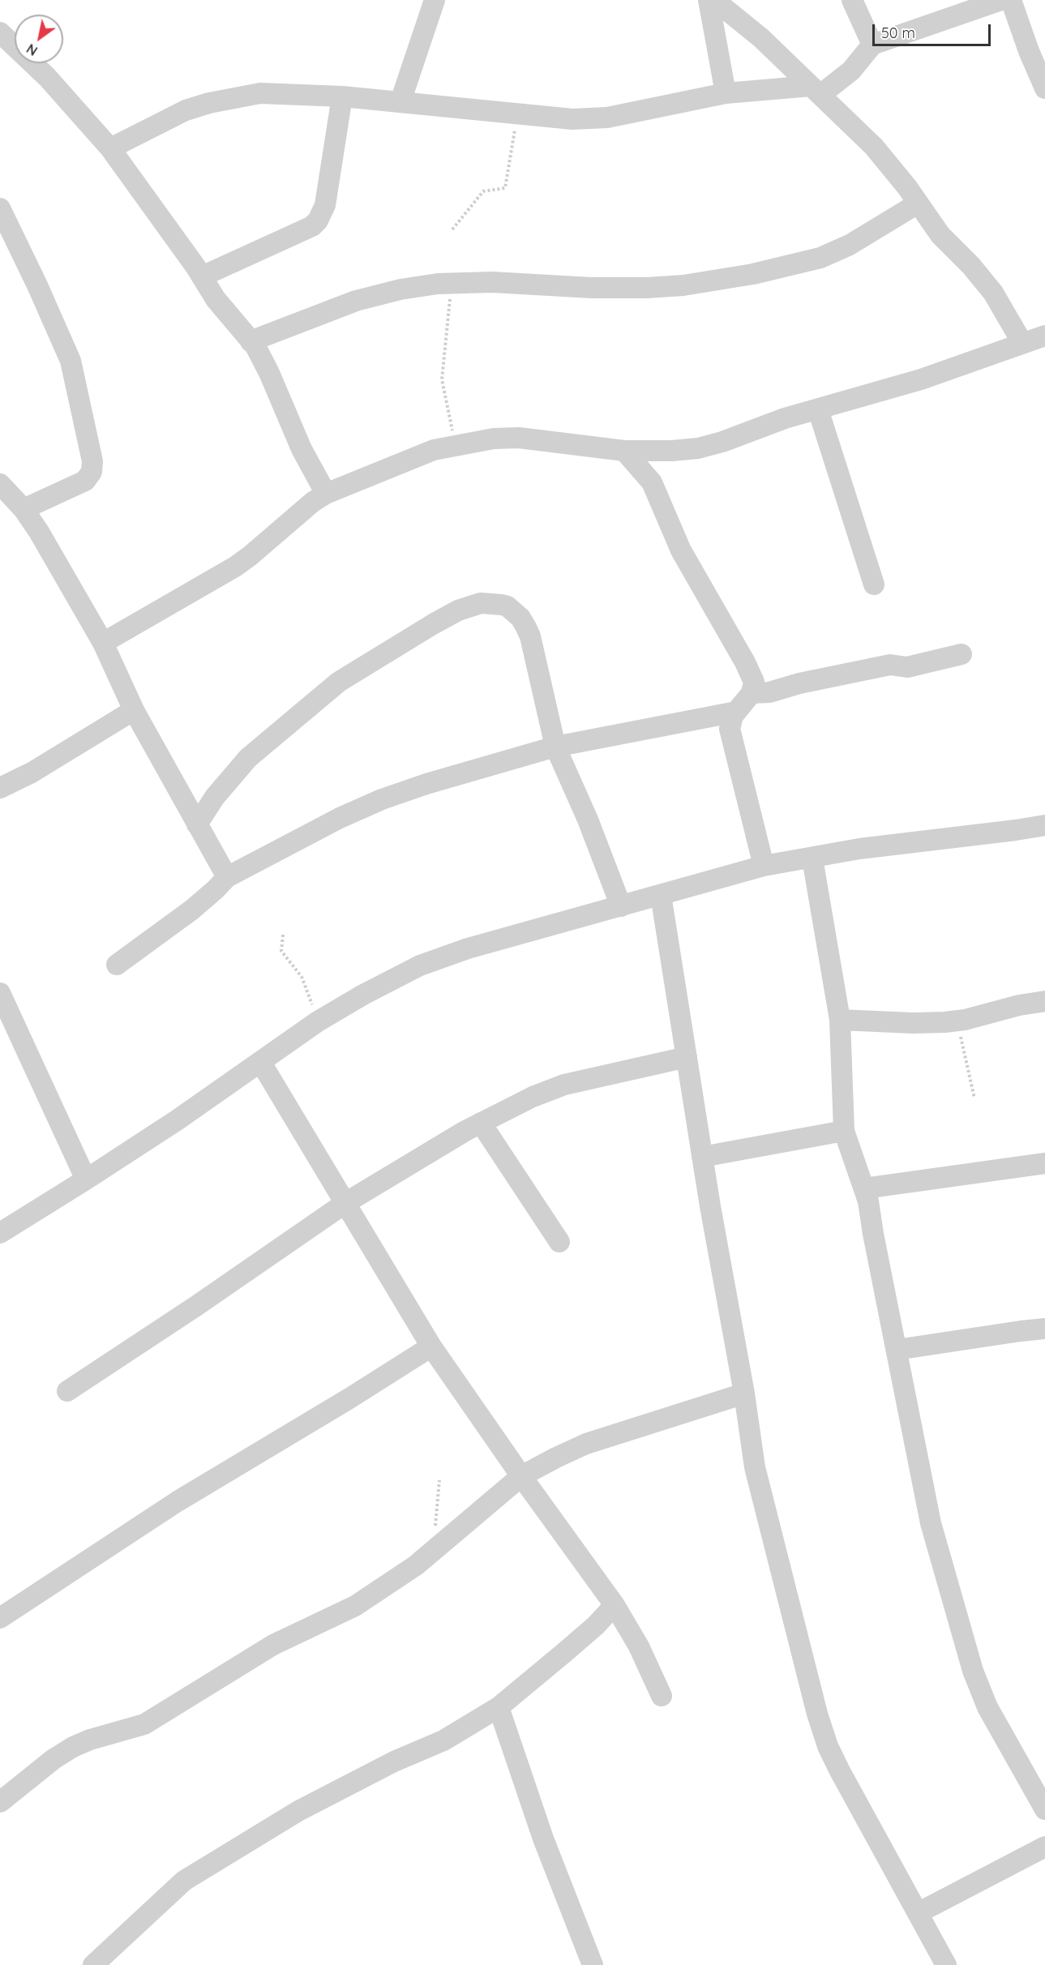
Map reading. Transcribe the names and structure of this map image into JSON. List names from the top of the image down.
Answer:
{
  "scale_bar": "50 m",
  "north": "bottom left"
}
